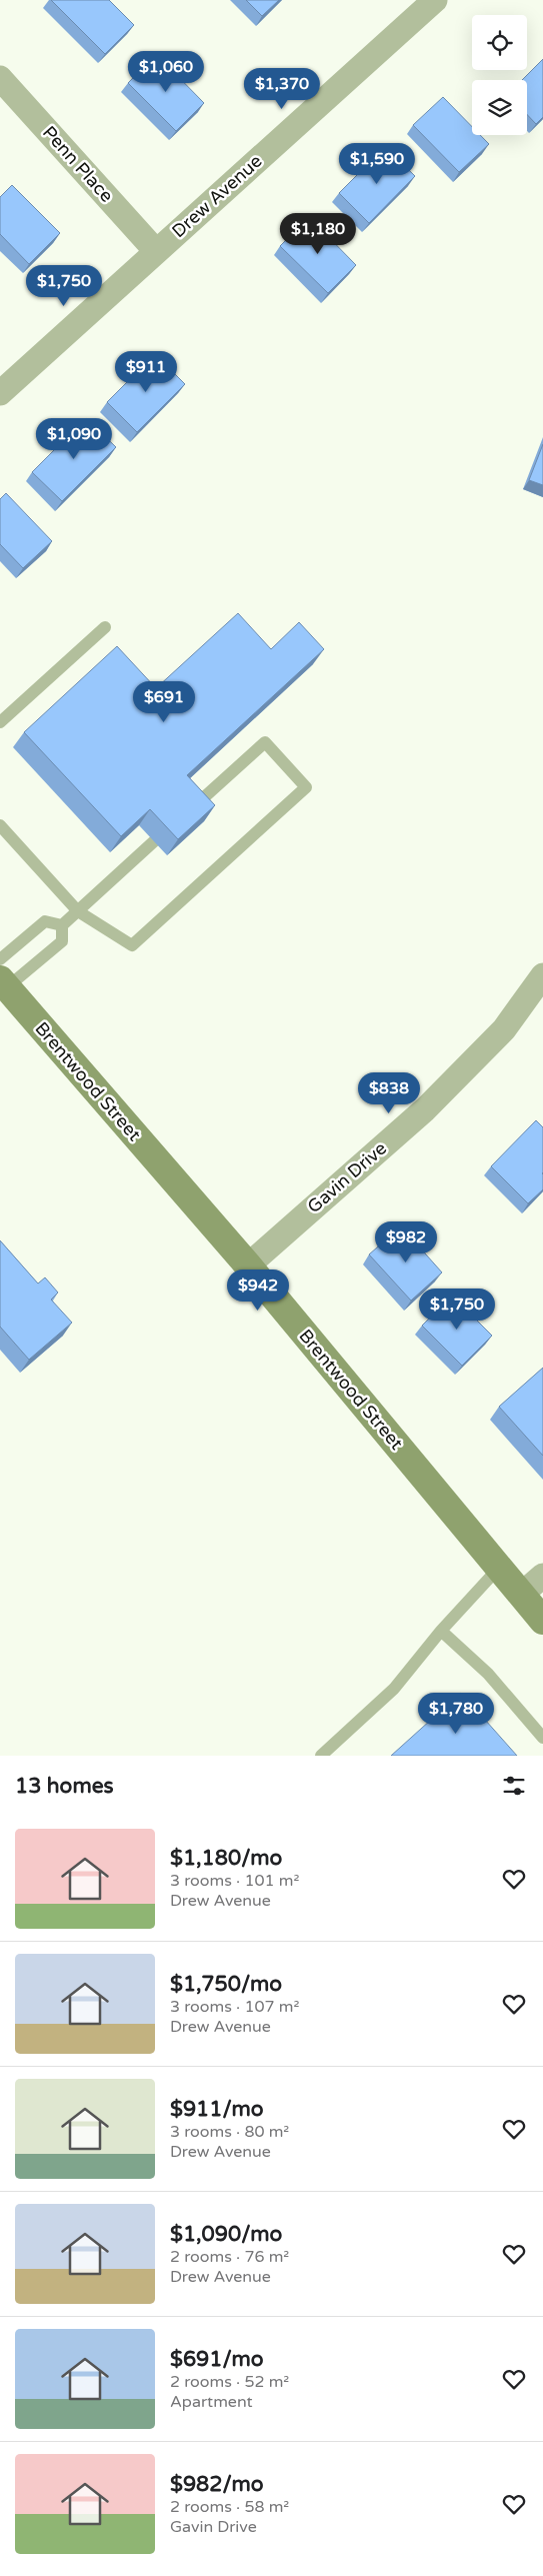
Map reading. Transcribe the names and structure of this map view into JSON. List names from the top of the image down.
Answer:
{
  "streets": {
    "main road": ["Brentwood Street"],
    "street": ["Penn Place", "Drew Avenue", "Gavin Drive"]
  },
  "crossings": [
    ["Penn Place", "Drew Avenue"],
    ["Brentwood Street", "Gavin Drive"]
  ],
  "page": {
    "price": [
      "$1,060",
      "$1,370",
      "$1,590",
      "$1,180",
      "$1,750",
      "$911",
      "$1,090",
      "$691",
      "$838",
      "$982",
      "$942",
      "$1,750",
      "$1,780"
    ],
    "heading": "13 homes",
    "list": [
      {
        "name": "$1,180/mo",
        "note": "3 rooms · 101 m² · Drew Avenue"
      },
      {
        "name": "$1,750/mo",
        "note": "3 rooms · 107 m² · Drew Avenue"
      },
      {
        "name": "$911/mo",
        "note": "3 rooms · 80 m² · Drew Avenue"
      },
      {
        "name": "$1,090/mo",
        "note": "2 rooms · 76 m² · Drew Avenue"
      },
      {
        "name": "$691/mo",
        "note": "2 rooms · 52 m² · Apartment"
      },
      {
        "name": "$982/mo",
        "note": "2 rooms · 58 m² · Gavin Drive"
      }
    ]
  }
}
